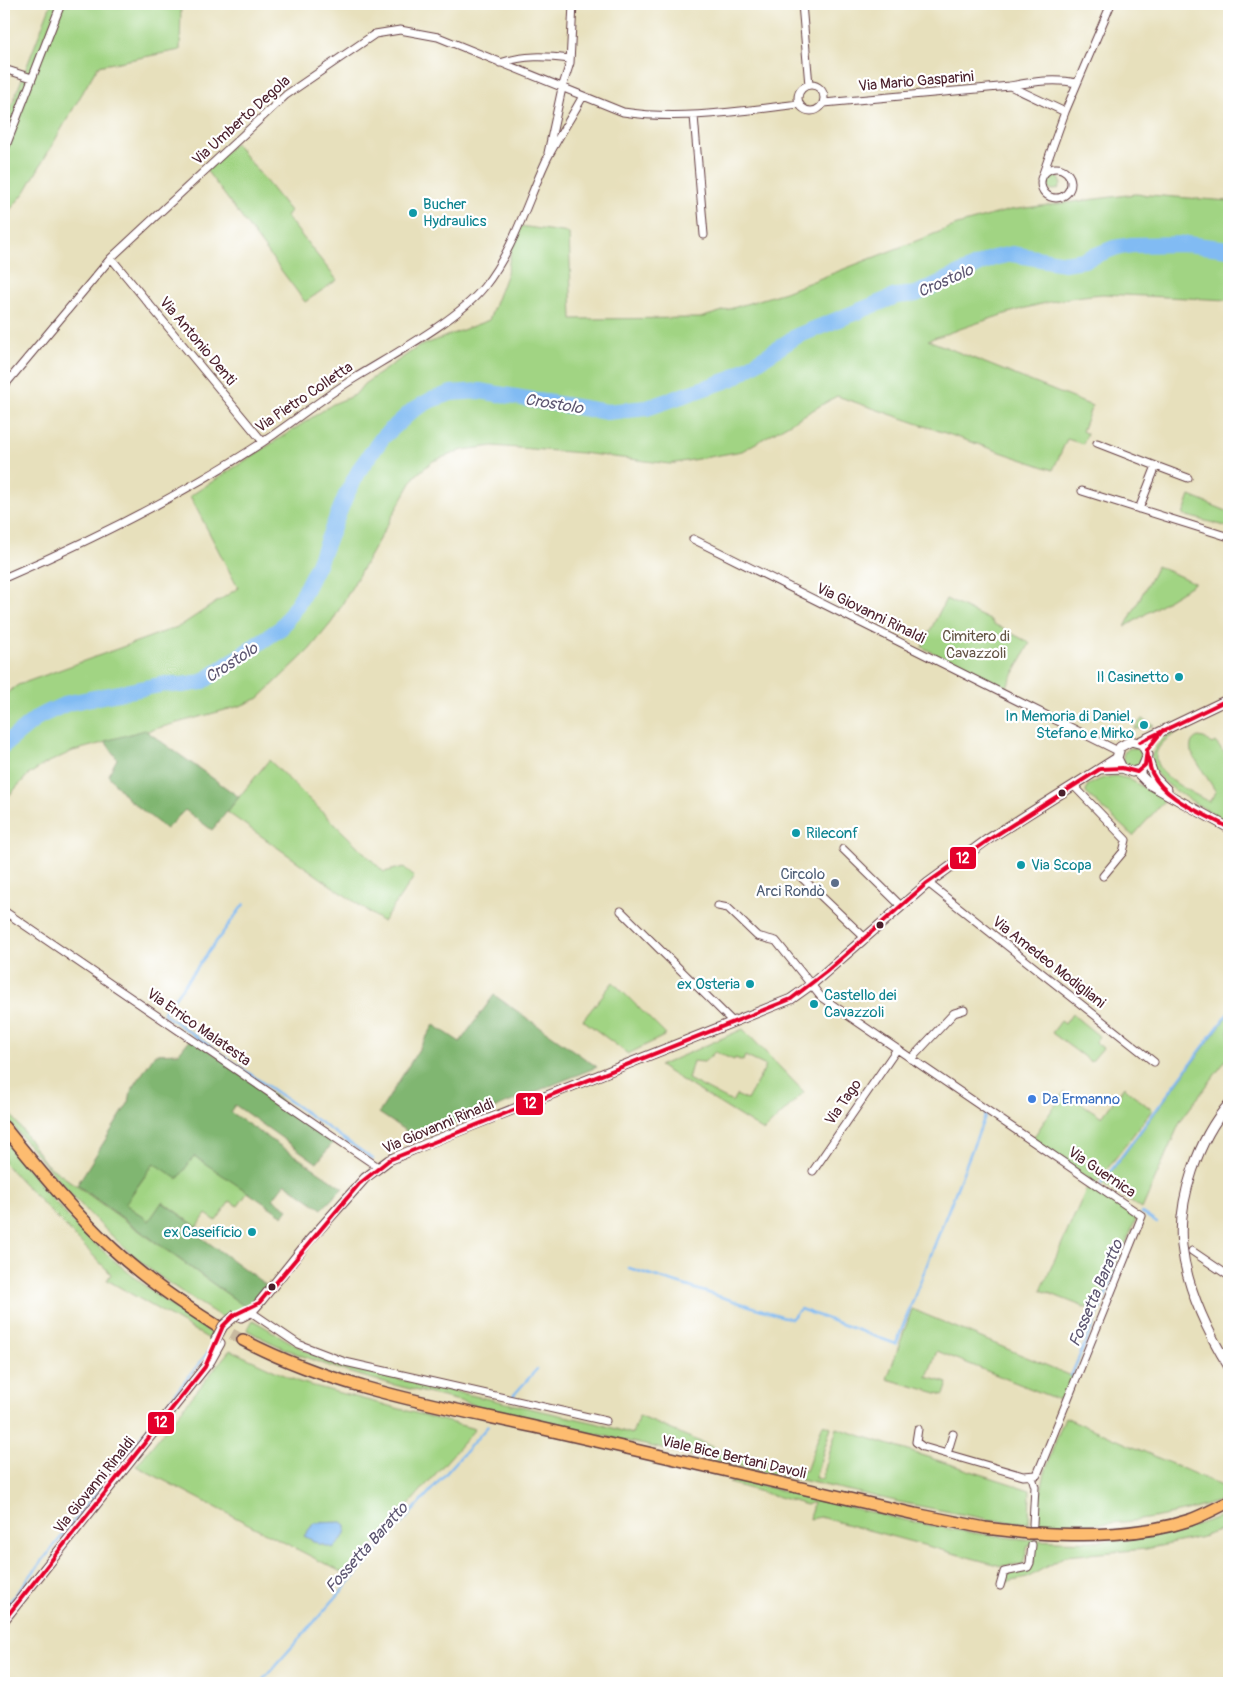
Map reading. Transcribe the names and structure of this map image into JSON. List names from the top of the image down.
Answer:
{
  "streets": {
    "highway": ["Viale Bice Bertani Davoli"],
    "street": [
      "Via Mario Gasparini",
      "Via Umberto Degola",
      "Via Antonio Denti",
      "Via Pietro Colletta",
      "Via Giovanni Rinaldi",
      "Via Amedeo Modigliani",
      "Via Errico Malatesta",
      "Via Tago",
      "Via Guernica"
    ]
  },
  "crossings": [
    ["Via Umberto Degola", "Via Antonio Denti"],
    ["Via Umberto Degola", "Via Pietro Colletta"],
    ["Via Antonio Denti", "Via Pietro Colletta"],
    ["Via Giovanni Rinaldi", "Via Amedeo Modigliani"],
    ["Via Giovanni Rinaldi", "Via Errico Malatesta"],
    ["Via Giovanni Rinaldi", "Via Guernica"],
    ["Via Tago", "Via Guernica"]
  ],
  "water": ["Crostolo", "Fossetta Baratto"],
  "parks": ["Cimitero di Cavazzoli"],
  "places": [
    "Bucher Hydraulics",
    "Il Casinetto",
    "In Memoria di Daniel, Stefano e Mirko",
    "Rileconf",
    "Via Scopa",
    "Circolo Arci Rondò",
    "ex Osteria",
    "Castello dei Cavazzoli",
    "Da Ermanno",
    "ex Caseificio"
  ],
  "lines": ["transit line 12"]
}
